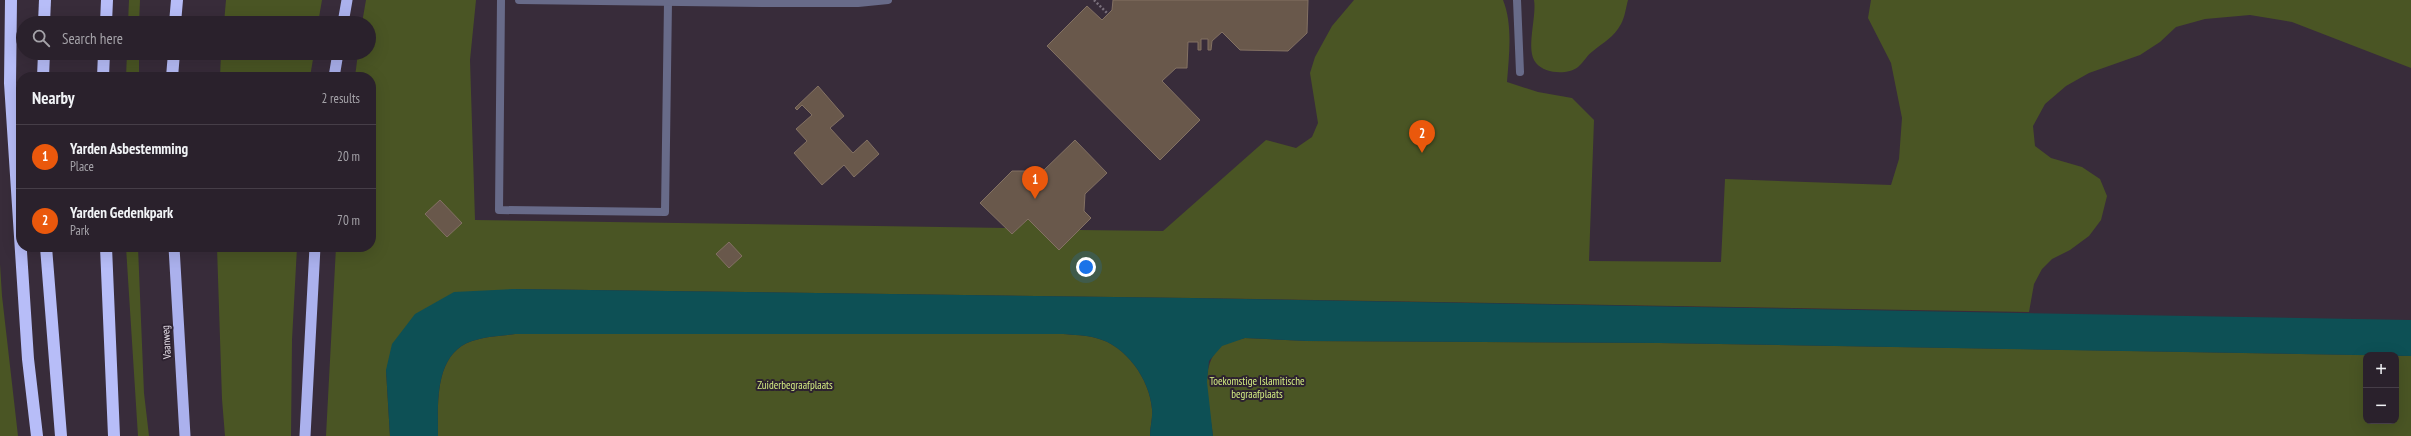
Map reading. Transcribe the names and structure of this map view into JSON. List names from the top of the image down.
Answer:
{
  "streets": {
    "highway": ["Vaanweg"]
  },
  "parks": ["Toekomstige Islamitische begraafplaats", "Zuiderbegraafplaats"],
  "page": {
    "search": "Search here",
    "heading": ["Nearby", "2 results"],
    "pins": ["2", "1"],
    "list": [
      {
        "mark": "1",
        "name": "Yarden Asbestemming",
        "note": "Place",
        "value": "20 m"
      },
      {
        "mark": "2",
        "name": "Yarden Gedenkpark",
        "note": "Park",
        "value": "70 m"
      }
    ],
    "map_buttons": ["+", "−"]
  }
}
